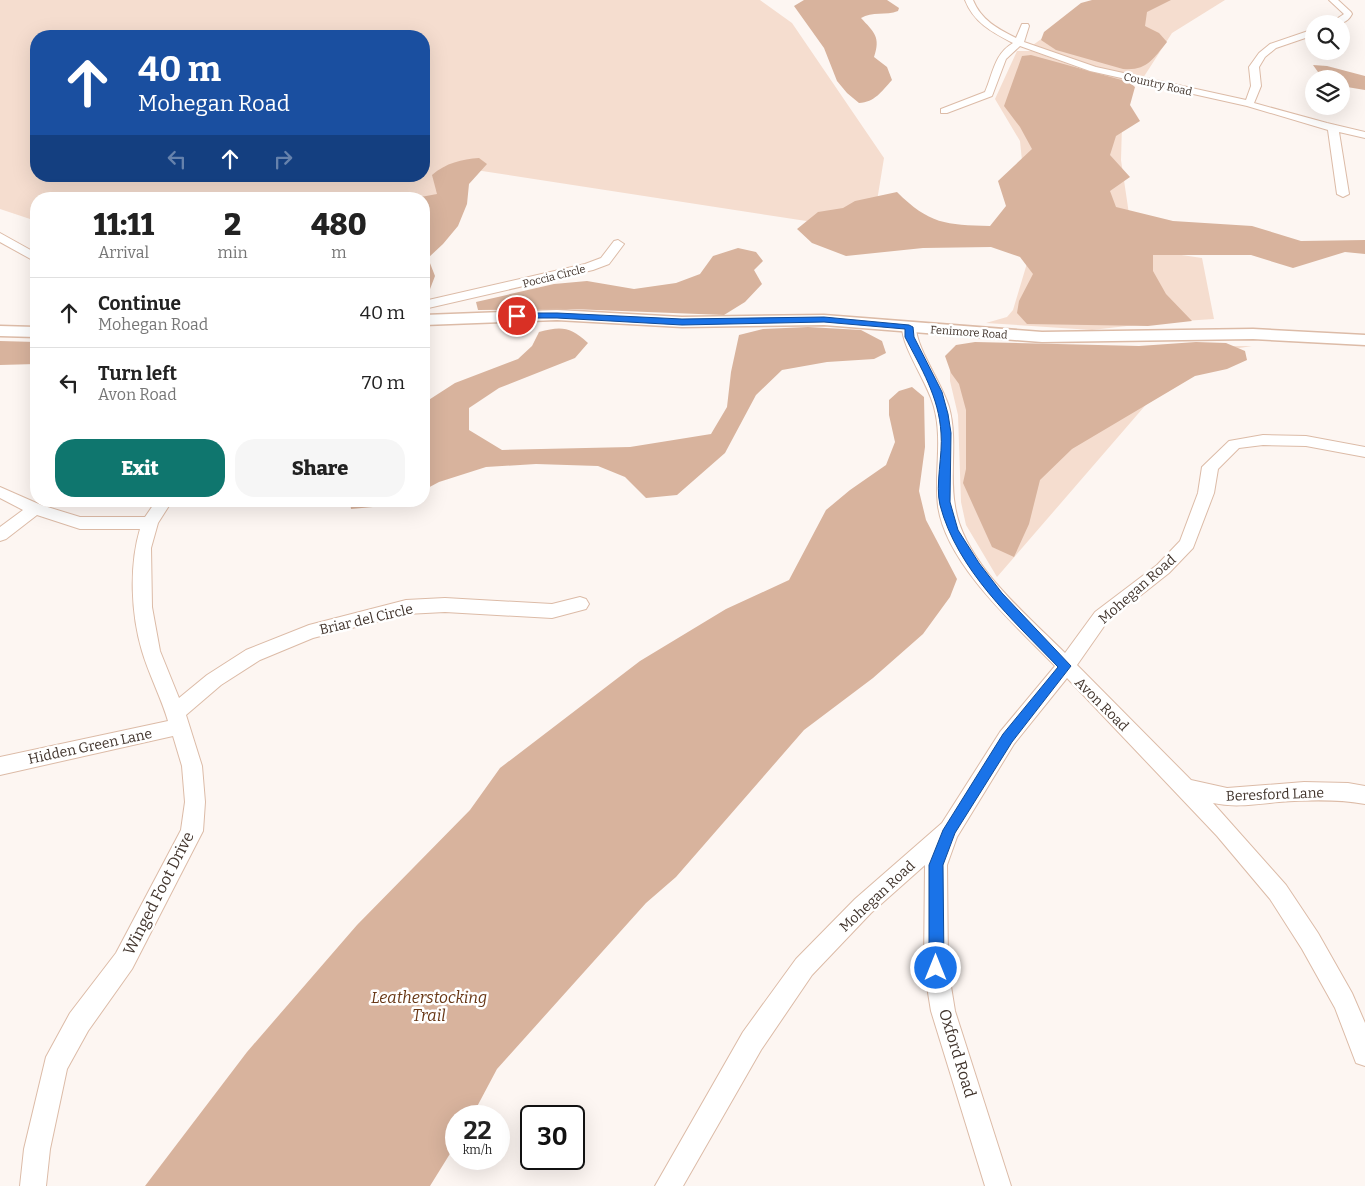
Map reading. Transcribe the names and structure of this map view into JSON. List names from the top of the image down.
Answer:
{
  "streets": {
    "street": [
      "Country Road",
      "Poccia Circle",
      "Fenimore Road",
      "Mohegan Road",
      "Briar del Circle",
      "Avon Road",
      "Hidden Green Lane",
      "Beresford Lane",
      "Winged Foot Drive",
      "Oxford Road"
    ]
  },
  "crossings": [
    ["Fenimore Road", "Avon Road"],
    ["Mohegan Road", "Avon Road"],
    ["Mohegan Road", "Oxford Road"],
    ["Briar del Circle", "Hidden Green Lane"],
    ["Briar del Circle", "Winged Foot Drive"],
    ["Avon Road", "Beresford Lane"],
    ["Hidden Green Lane", "Winged Foot Drive"]
  ],
  "parks": ["Leatherstocking Trail"],
  "page": {
    "turn": ["40 m", "Mohegan Road"],
    "eta": [
      "11:11",
      "Arrival",
      "2",
      "min",
      "480",
      "m"
    ],
    "list": [
      {
        "name": "Continue",
        "note": "Mohegan Road",
        "value": "40 m"
      },
      {
        "name": "Turn left",
        "note": "Avon Road",
        "value": "70 m"
      }
    ],
    "buttons": ["Exit", "Share"],
    "speed": "22 km/h",
    "limit": "30"
  }
}
